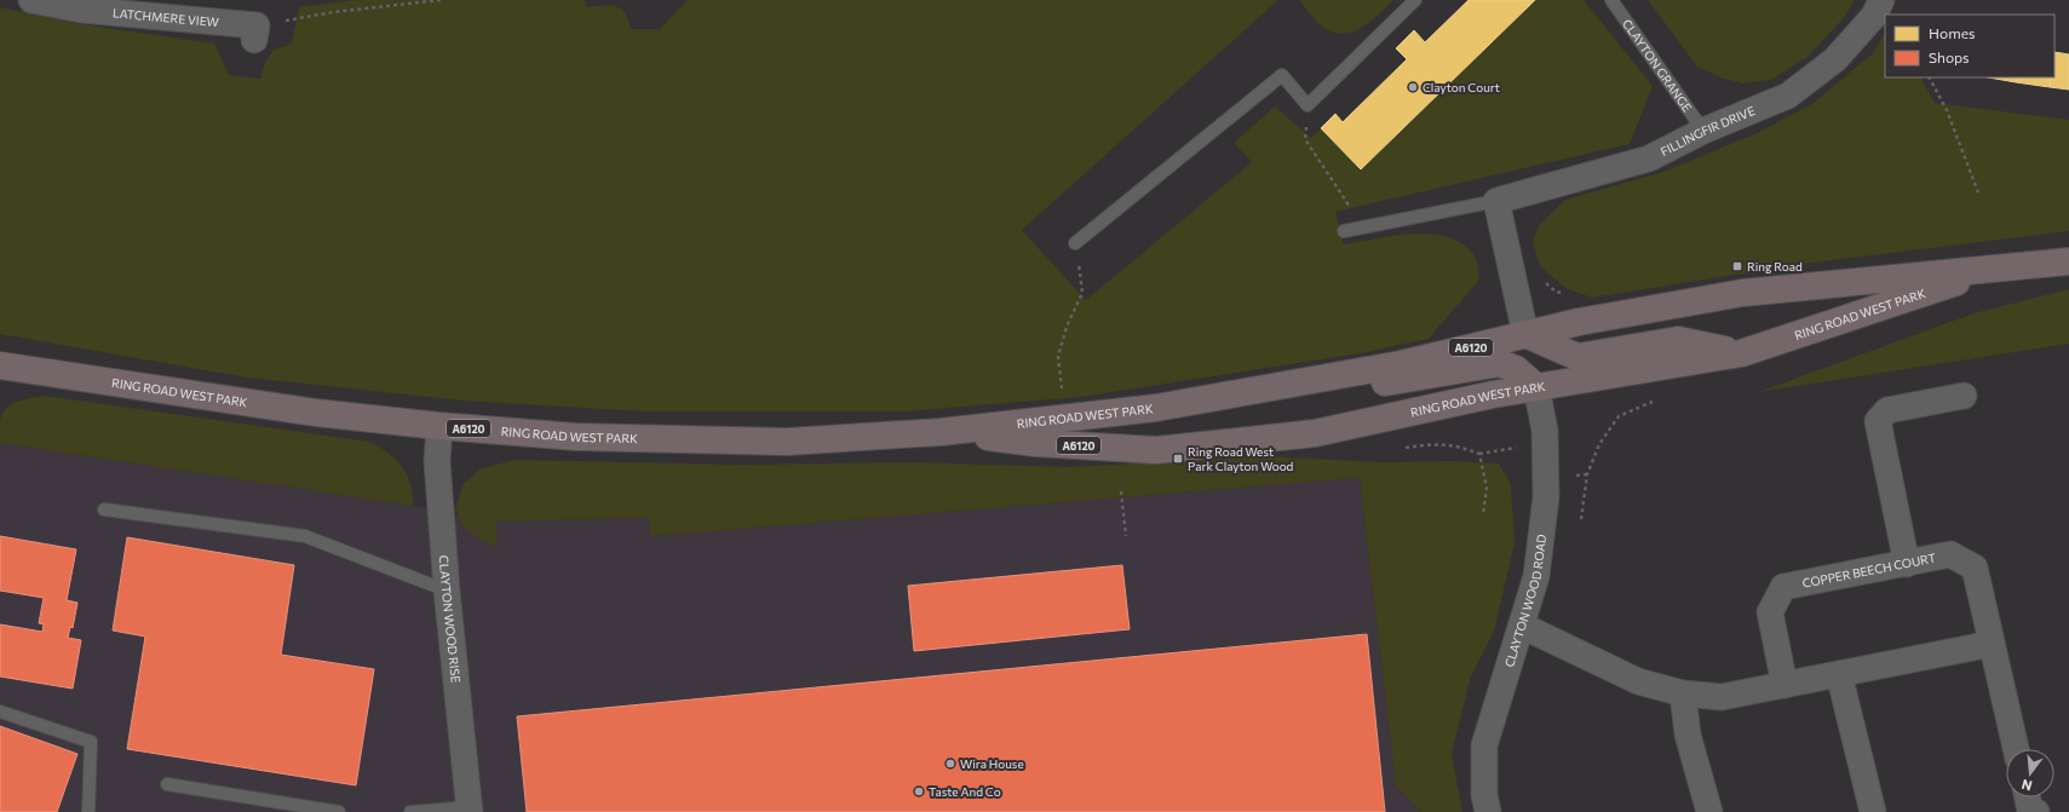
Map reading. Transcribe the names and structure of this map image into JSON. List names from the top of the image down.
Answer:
{
  "streets": {
    "highway": ["RING ROAD WEST PARK", "A6120"],
    "street": [
      "LATCHMERE VIEW",
      "FILLINGFIR DRIVE",
      "COPPER BEECH COURT",
      "CLAYTON WOOD ROAD",
      "CLAYTON WOOD RISE"
    ],
    "lane": ["CLAYTON GRANGE"]
  },
  "crossings": [
    ["CLAYTON GRANGE", "FILLINGFIR DRIVE"],
    ["RING ROAD WEST PARK", "A6120"],
    ["RING ROAD WEST PARK", "CLAYTON WOOD ROAD"],
    ["RING ROAD WEST PARK", "CLAYTON WOOD RISE"],
    ["A6120", "CLAYTON WOOD ROAD"]
  ],
  "places": {
    "other": ["Clayton Court", "Wira House", "Taste And Co"],
    "transit": ["Ring Road", "Ring Road West Park Clayton Wood"]
  },
  "legend": ["Homes", "Shops"],
  "north": "bottom"
}
